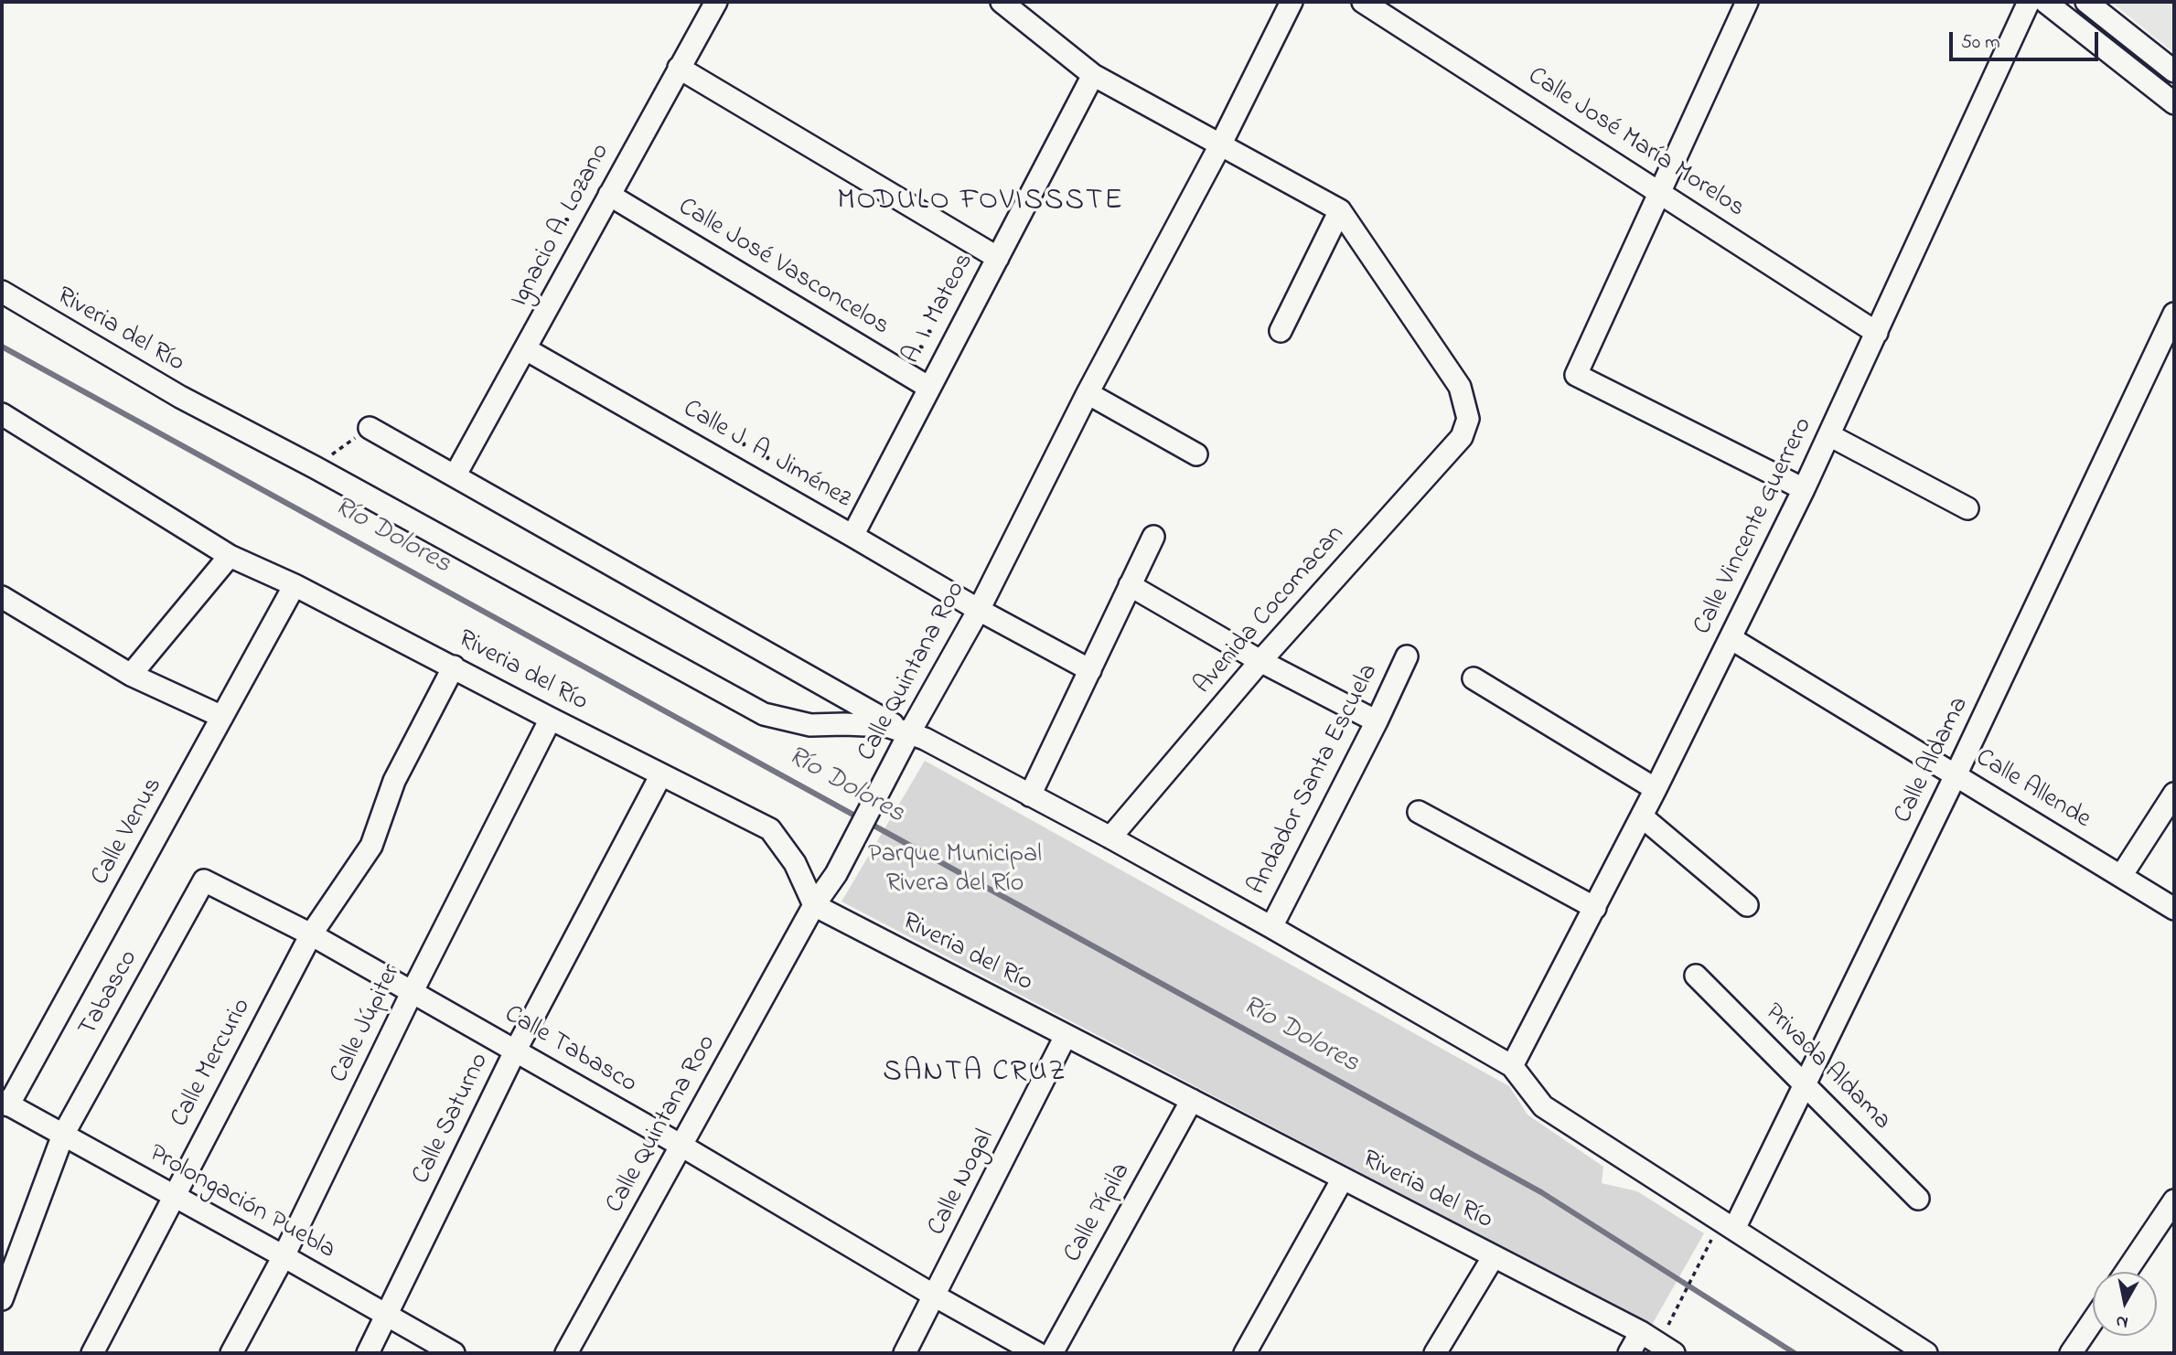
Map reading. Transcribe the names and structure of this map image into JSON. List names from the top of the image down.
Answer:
{
  "streets": {
    "street": [
      "Calle José María Morelos",
      "Ignacio A. Lozano",
      "Calle José Vasconcelos",
      "A. I. Mateos",
      "Riveria del Río",
      "Calle J. A. Jiménez",
      "Calle Vincente Guerrero",
      "Avenida Cocomacan",
      "Calle Quintana Roo",
      "Calle Aldama",
      "Andador Santa Escuela",
      "Calle Allende",
      "Calle Venus",
      "Tabasco",
      "Calle Júpiter",
      "Calle Tabasco",
      "Calle Mercurio",
      "Privada Aldama",
      "Calle Saturno",
      "Calle Nogal",
      "Prolongación Puebla",
      "Calle Pípila"
    ]
  },
  "crossings": [
    ["Calle José María Morelos", "Calle Vincente Guerrero"],
    ["Ignacio A. Lozano", "Calle José Vasconcelos"],
    ["Ignacio A. Lozano", "Riveria del Río"],
    ["Ignacio A. Lozano", "Calle J. A. Jiménez"],
    ["Calle José Vasconcelos", "A. I. Mateos"],
    ["A. I. Mateos", "Calle J. A. Jiménez"],
    ["Riveria del Río", "Calle Vincente Guerrero"],
    ["Riveria del Río", "Avenida Cocomacan"],
    ["Riveria del Río", "Calle Quintana Roo"],
    ["Riveria del Río", "Calle Aldama"],
    ["Riveria del Río", "Andador Santa Escuela"],
    ["Riveria del Río", "Calle Venus"],
    ["Riveria del Río", "Calle Júpiter"],
    ["Riveria del Río", "Calle Mercurio"],
    ["Riveria del Río", "Calle Saturno"],
    ["Riveria del Río", "Calle Nogal"],
    ["Riveria del Río", "Calle Pípila"],
    ["Calle J. A. Jiménez", "Calle Quintana Roo"],
    ["Calle Vincente Guerrero", "Calle Allende"],
    ["Calle Quintana Roo", "Calle Tabasco"],
    ["Calle Aldama", "Calle Allende"],
    ["Calle Aldama", "Privada Aldama"],
    ["Calle Venus", "Prolongación Puebla"],
    ["Tabasco", "Calle Tabasco"],
    ["Tabasco", "Prolongación Puebla"],
    ["Calle Júpiter", "Calle Tabasco"],
    ["Calle Júpiter", "Prolongación Puebla"],
    ["Calle Tabasco", "Calle Mercurio"],
    ["Calle Tabasco", "Calle Saturno"],
    ["Calle Tabasco", "Calle Nogal"],
    ["Calle Mercurio", "Prolongación Puebla"],
    ["Calle Saturno", "Prolongación Puebla"]
  ],
  "districts": ["MODULO FOVISSSTE", "SANTA CRUZ"],
  "water": ["Río Dolores"],
  "parks": ["Parque Municipal Rivera del Río"],
  "scale_bar": "50 m",
  "north": "bottom"
}
